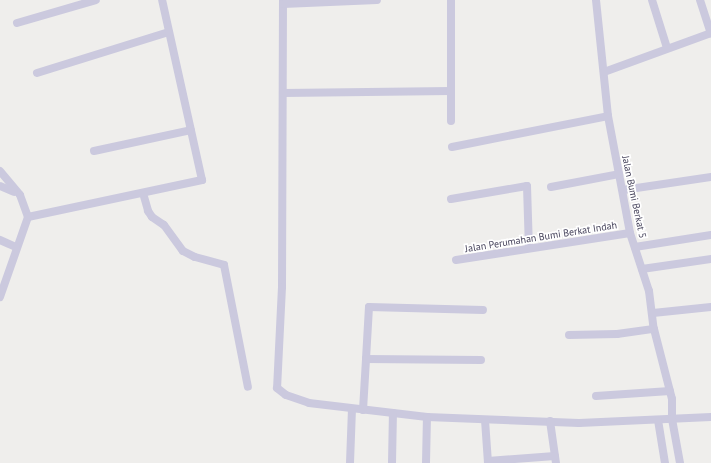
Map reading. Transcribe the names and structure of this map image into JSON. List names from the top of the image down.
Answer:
{
  "streets": {
    "street": ["Jalan Bumi Berkat 5", "Jalan Perumahan Bumi Berkat Indah"]
  },
  "crossings": [
    ["Jalan Bumi Berkat 5", "Jalan Perumahan Bumi Berkat Indah"]
  ]
}
